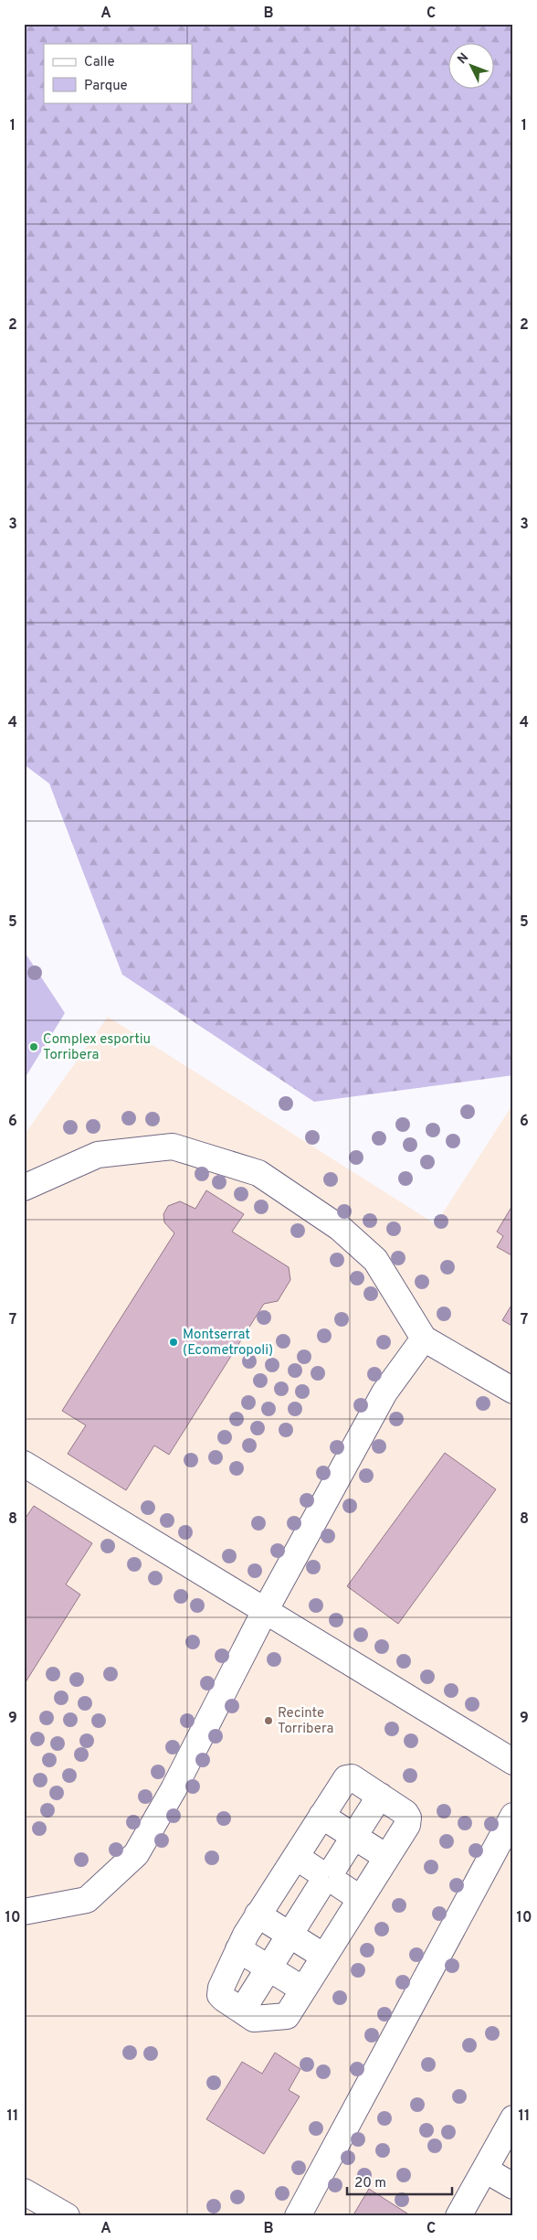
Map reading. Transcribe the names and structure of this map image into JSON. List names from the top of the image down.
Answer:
{
  "places": ["Complex esportiu Torribera", "Montserrat (Ecometropoli)", "Recinte Torribera"],
  "legend": ["Calle", "Parque"],
  "scale_bar": "20 m",
  "north": "top left",
  "grid": {
    "columns": ["A", "B", "C"],
    "rows": [
      "1",
      "2",
      "3",
      "4",
      "5",
      "6",
      "7",
      "8",
      "9",
      "10",
      "11"
    ]
  }
}
